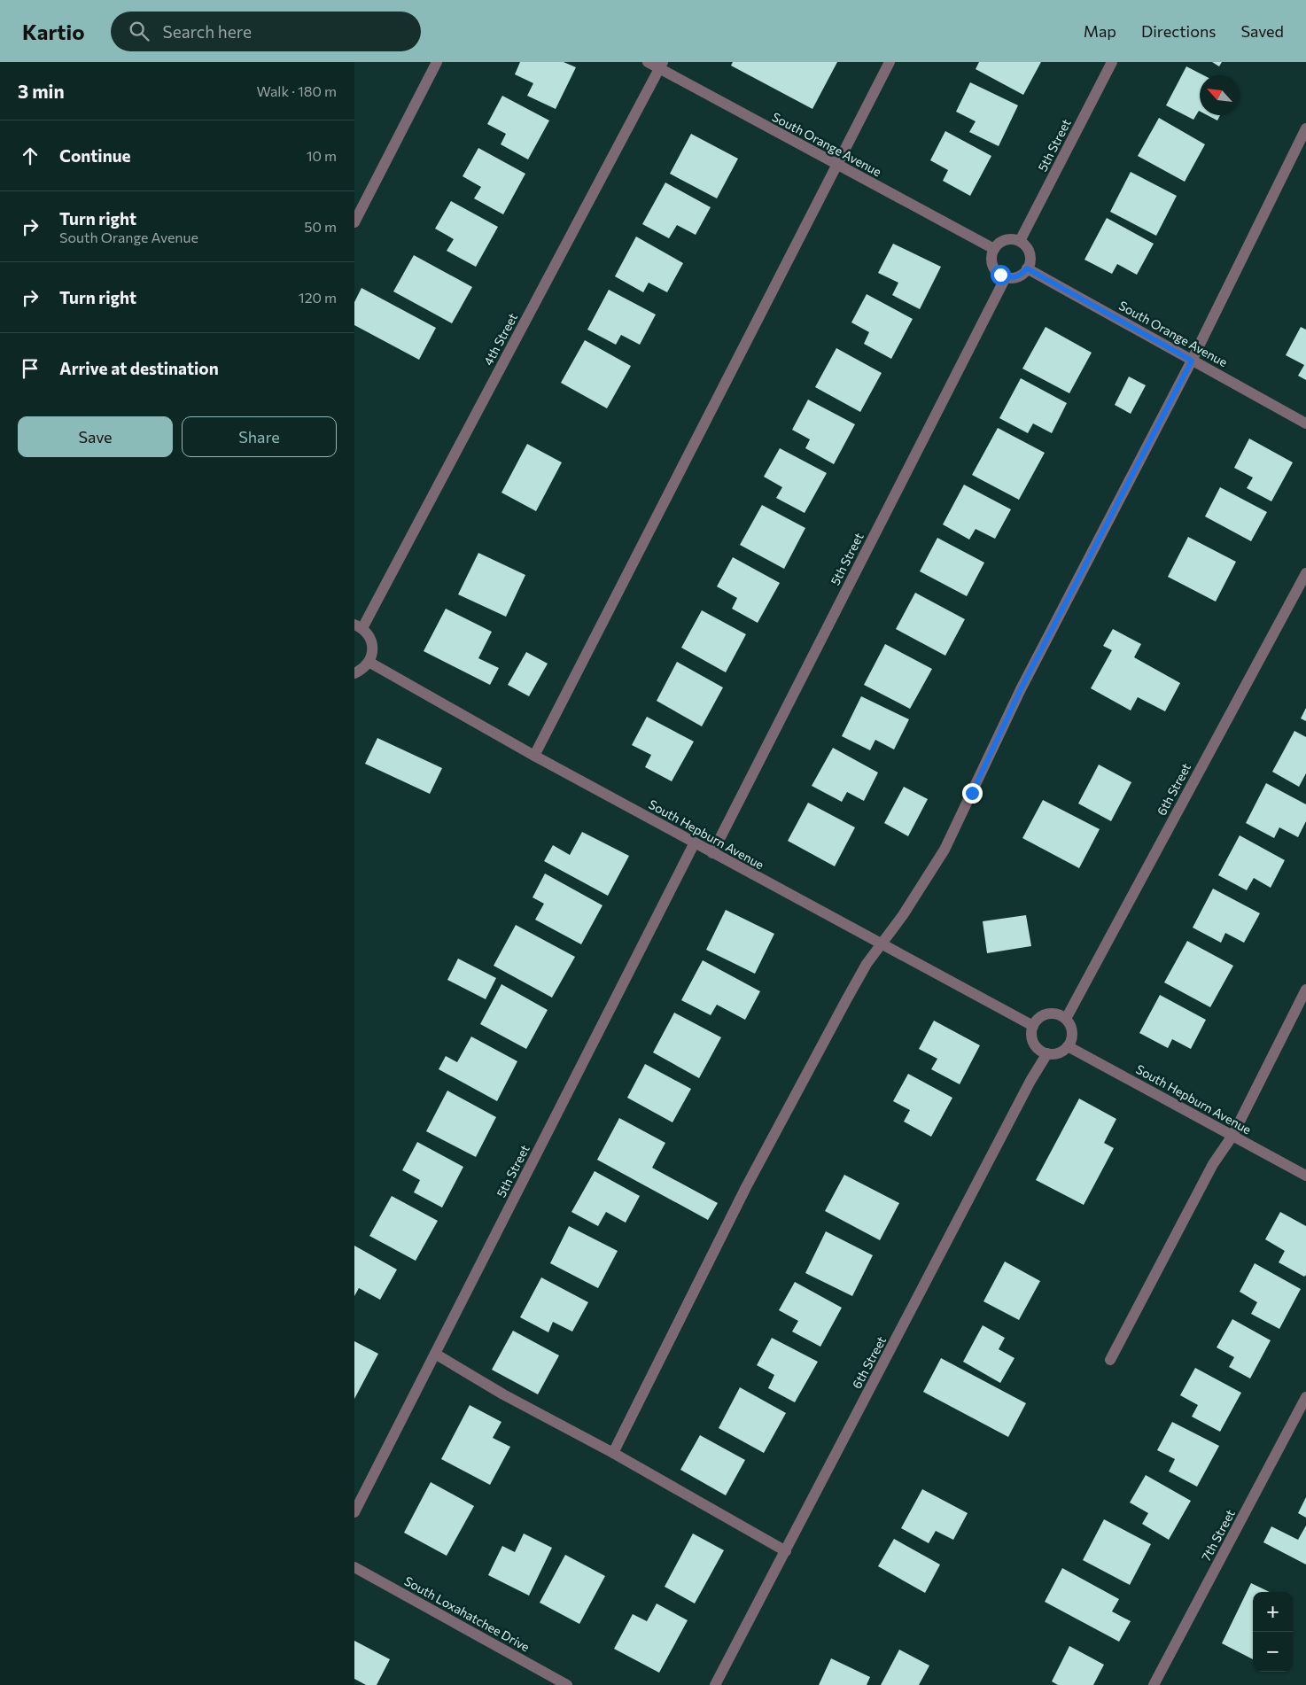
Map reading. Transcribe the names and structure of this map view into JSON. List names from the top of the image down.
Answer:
{
  "streets": {
    "street": [
      "South Orange Avenue",
      "5th Street",
      "4th Street",
      "6th Street",
      "South Hepburn Avenue",
      "7th Street",
      "South Loxahatchee Drive"
    ]
  },
  "crossings": [
    ["South Orange Avenue", "5th Street"],
    ["South Orange Avenue", "4th Street"],
    ["5th Street", "South Hepburn Avenue"],
    ["6th Street", "South Hepburn Avenue"]
  ],
  "north": "top left",
  "page": {
    "header": "Kartio",
    "search": "Search here",
    "nav": ["Map", "Directions", "Saved"],
    "heading": ["3 min", "Walk · 180 m"],
    "list": [
      ["Continue", "10 m"],
      ["Turn right", "South Orange Avenue", "50 m"],
      ["Turn right", "120 m"],
      "Arrive at destination"
    ],
    "buttons": ["Save", "Share"],
    "map_buttons": ["+", "−"]
  }
}
